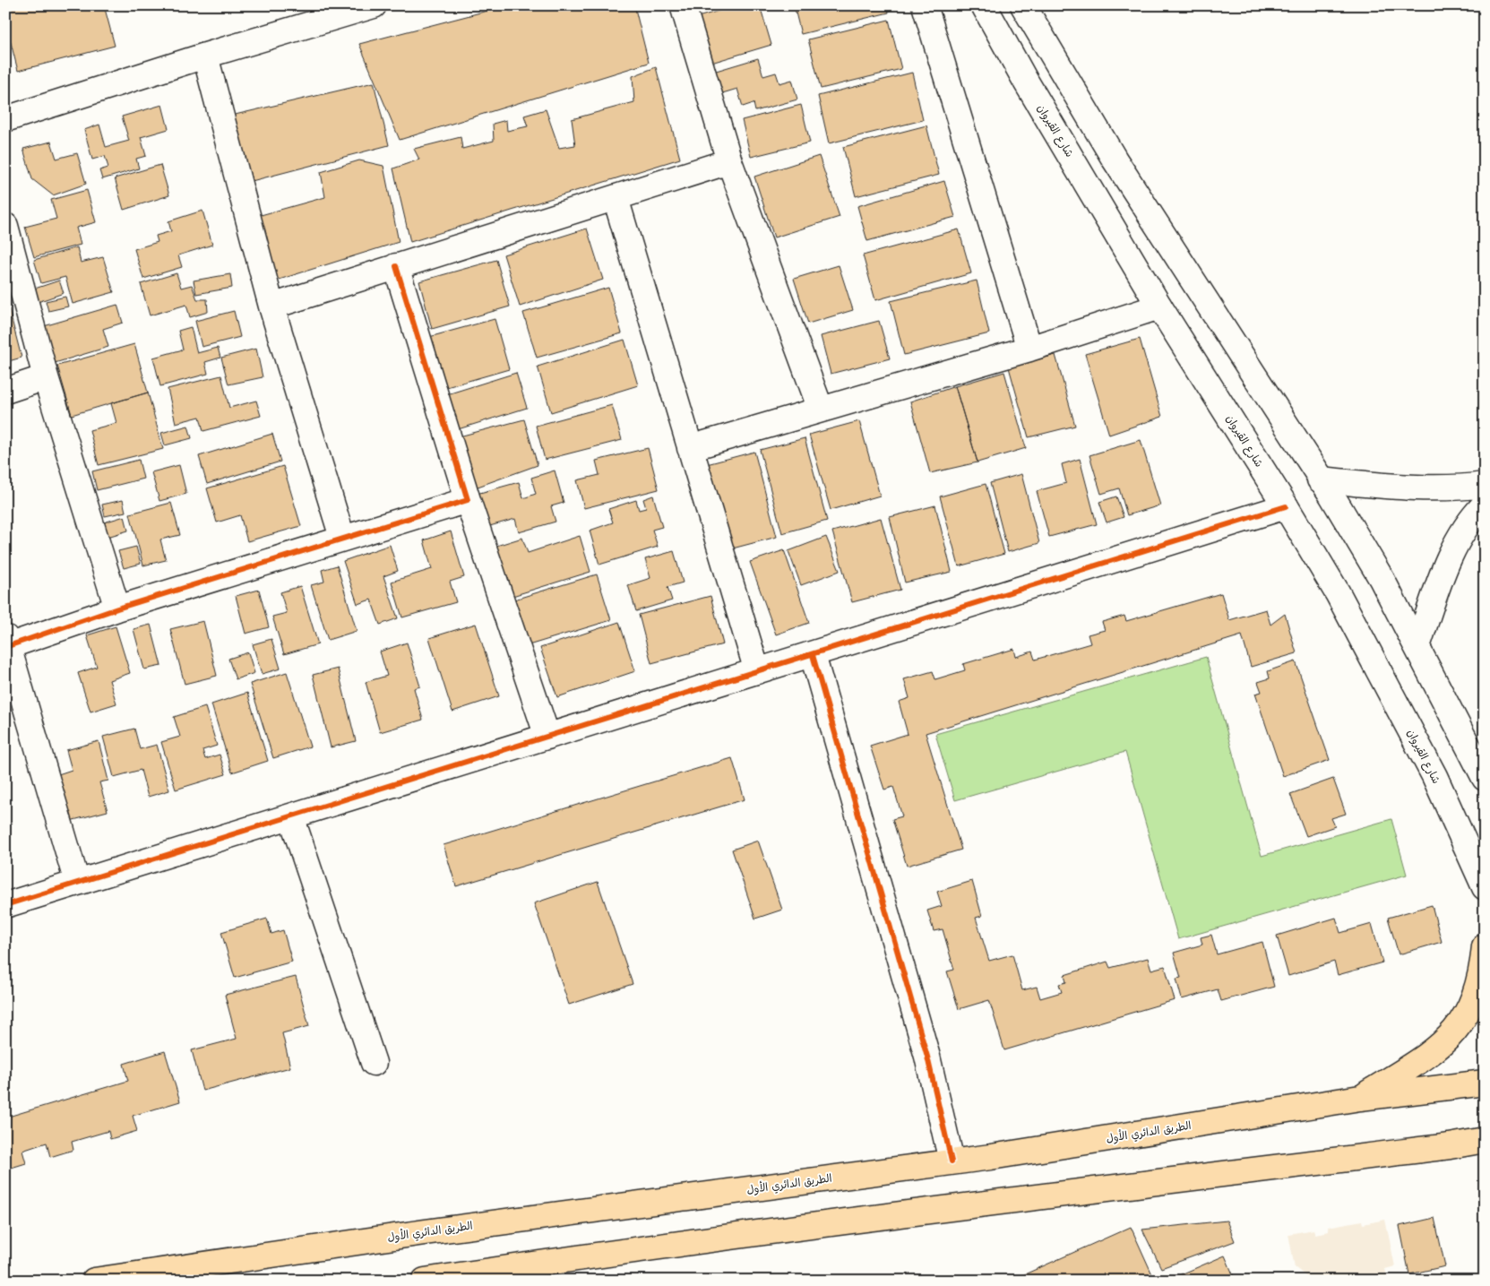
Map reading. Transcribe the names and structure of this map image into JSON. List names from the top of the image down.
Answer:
{
  "streets": {
    "main road": ["الطريق الدائري الأول"],
    "street": ["شارع القيروان"]
  }
}
